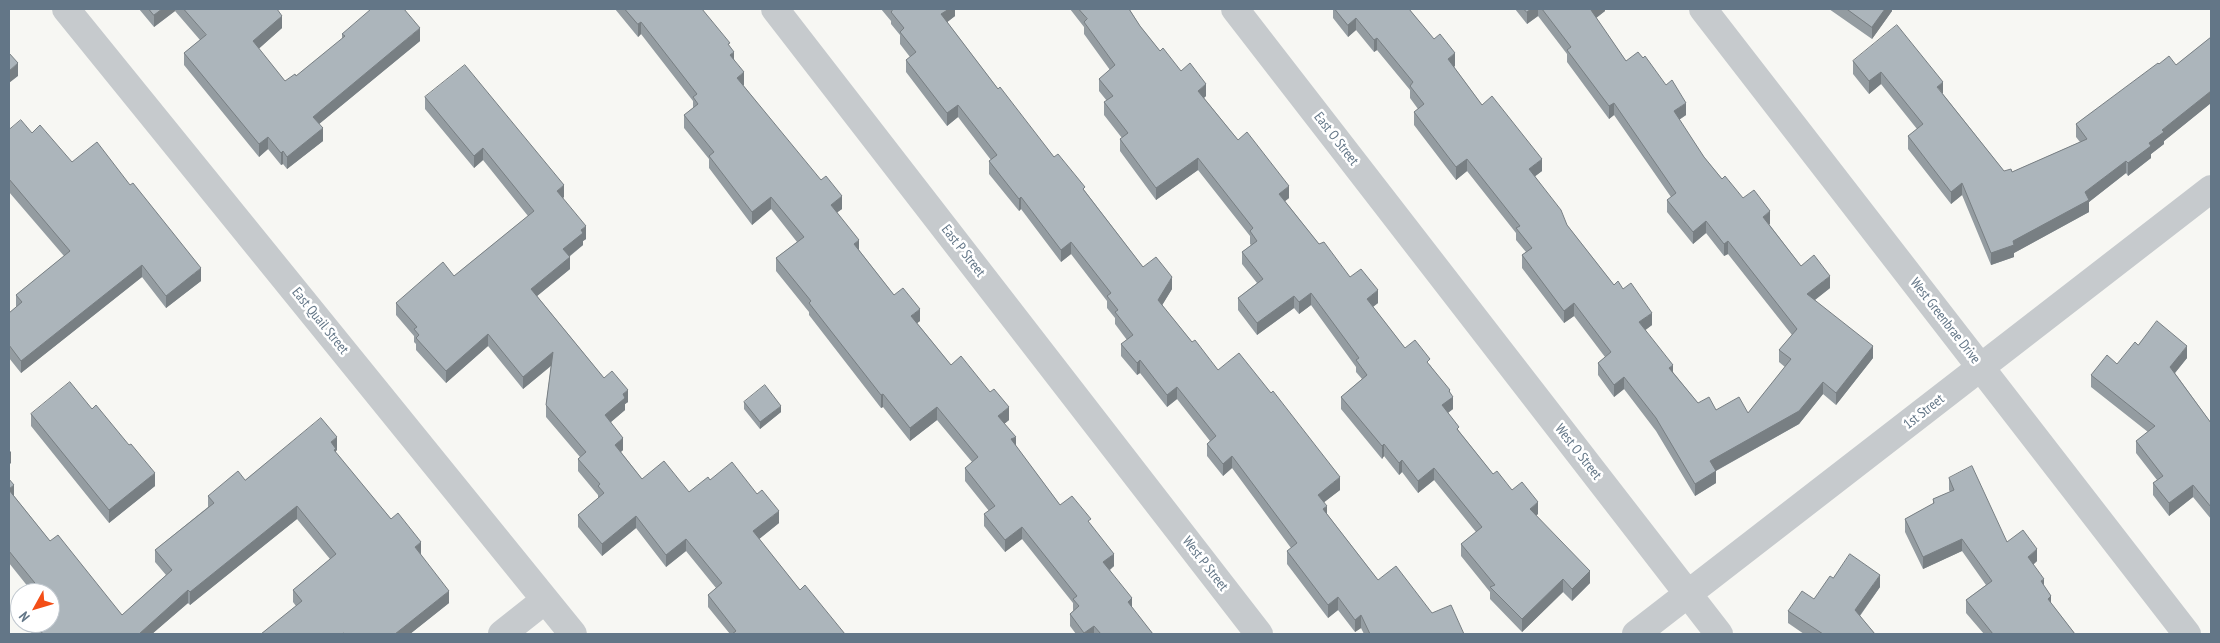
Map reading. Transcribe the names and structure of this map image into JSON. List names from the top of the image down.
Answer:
{
  "streets": {
    "street": [
      "East O Street",
      "East P Street",
      "East Quail Street",
      "West Greenbrae Drive",
      "1st Street",
      "West O Street",
      "West P Street"
    ]
  },
  "crossings": [
    ["East O Street", "West O Street"],
    ["East P Street", "West P Street"],
    ["West Greenbrae Drive", "1st Street"],
    ["1st Street", "West O Street"]
  ],
  "north": "bottom left"
}
